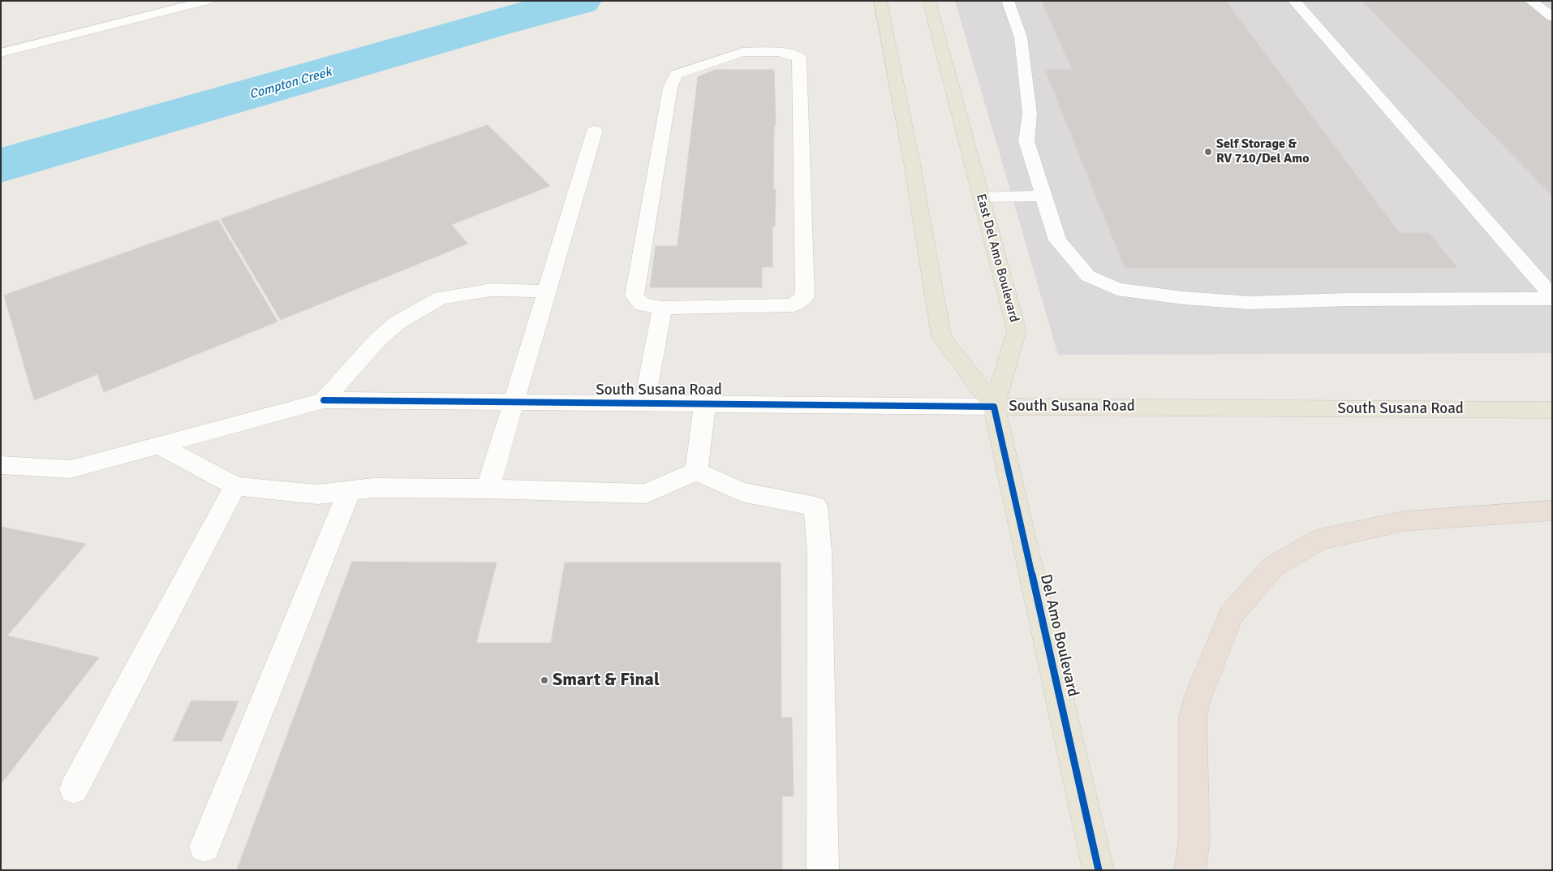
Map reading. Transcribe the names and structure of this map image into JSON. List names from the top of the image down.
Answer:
{
  "streets": {
    "main road": ["East Del Amo Boulevard", "South Susana Road", "Del Amo Boulevard"]
  },
  "crossings": [
    ["East Del Amo Boulevard", "South Susana Road"],
    ["East Del Amo Boulevard", "Del Amo Boulevard"],
    ["South Susana Road", "Del Amo Boulevard"]
  ],
  "water": ["Compton Creek"],
  "places": ["Self Storage & RV 710/Del Amo", "Smart & Final"]
}
